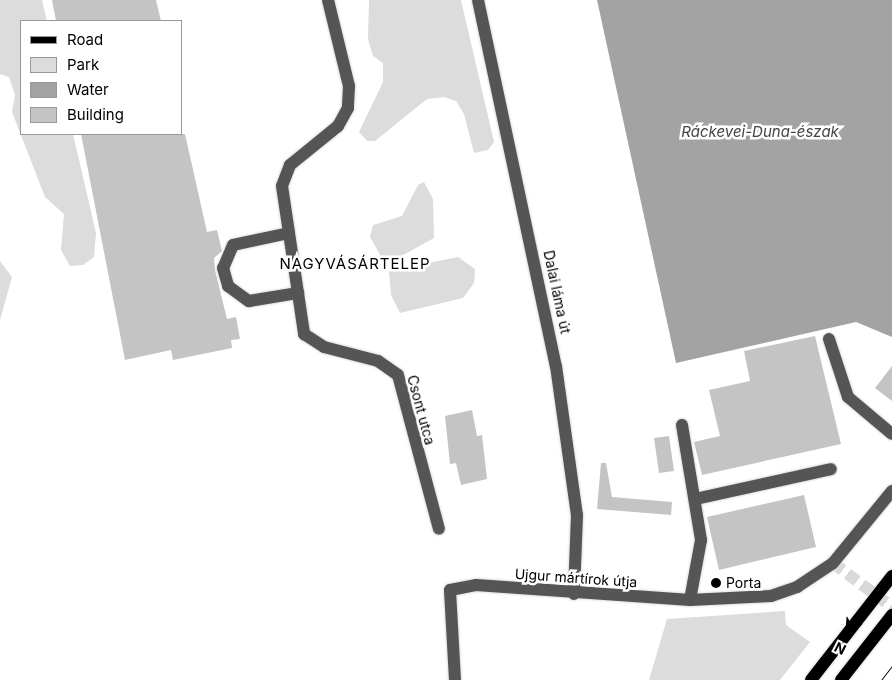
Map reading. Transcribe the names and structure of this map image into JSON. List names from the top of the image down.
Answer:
{
  "streets": {
    "lane": ["Dalai láma út", "Csont utca", "Ujgur mártírok útja"]
  },
  "crossings": [
    ["Dalai láma út", "Ujgur mártírok útja"]
  ],
  "districts": ["NAGYVÁSÁRTELEP"],
  "water": ["Ráckevei-Duna-észak"],
  "places": ["Porta"],
  "legend": [
    "Road",
    "Park",
    "Water",
    "Building"
  ],
  "north": "bottom left"
}
